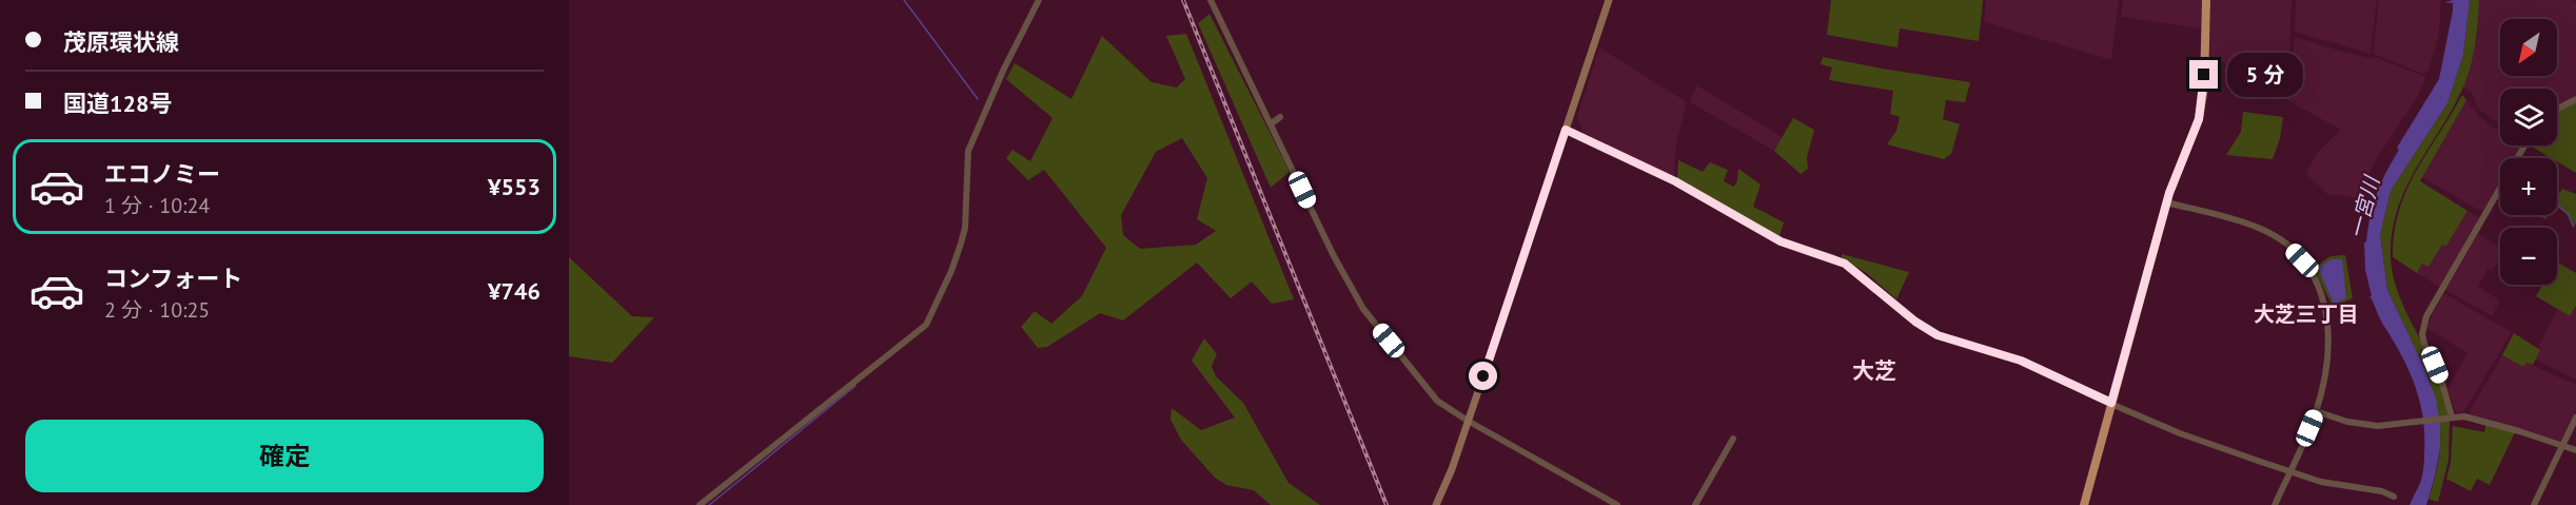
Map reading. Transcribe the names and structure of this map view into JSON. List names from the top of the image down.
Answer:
{
  "districts": ["大芝三丁目", "大芝"],
  "water": ["一宮川"],
  "north": "bottom left",
  "page": {
    "banner": ["茂原環状線", "国道128号"],
    "map_buttons": ["+", "−"],
    "bubble": "5 分",
    "list": [
      {
        "name": "エコノミー",
        "note": "1 分 · 10:24",
        "value": "¥553"
      },
      {
        "name": "コンフォート",
        "note": "2 分 · 10:25",
        "value": "¥746"
      }
    ],
    "buttons": "確定"
  }
}
